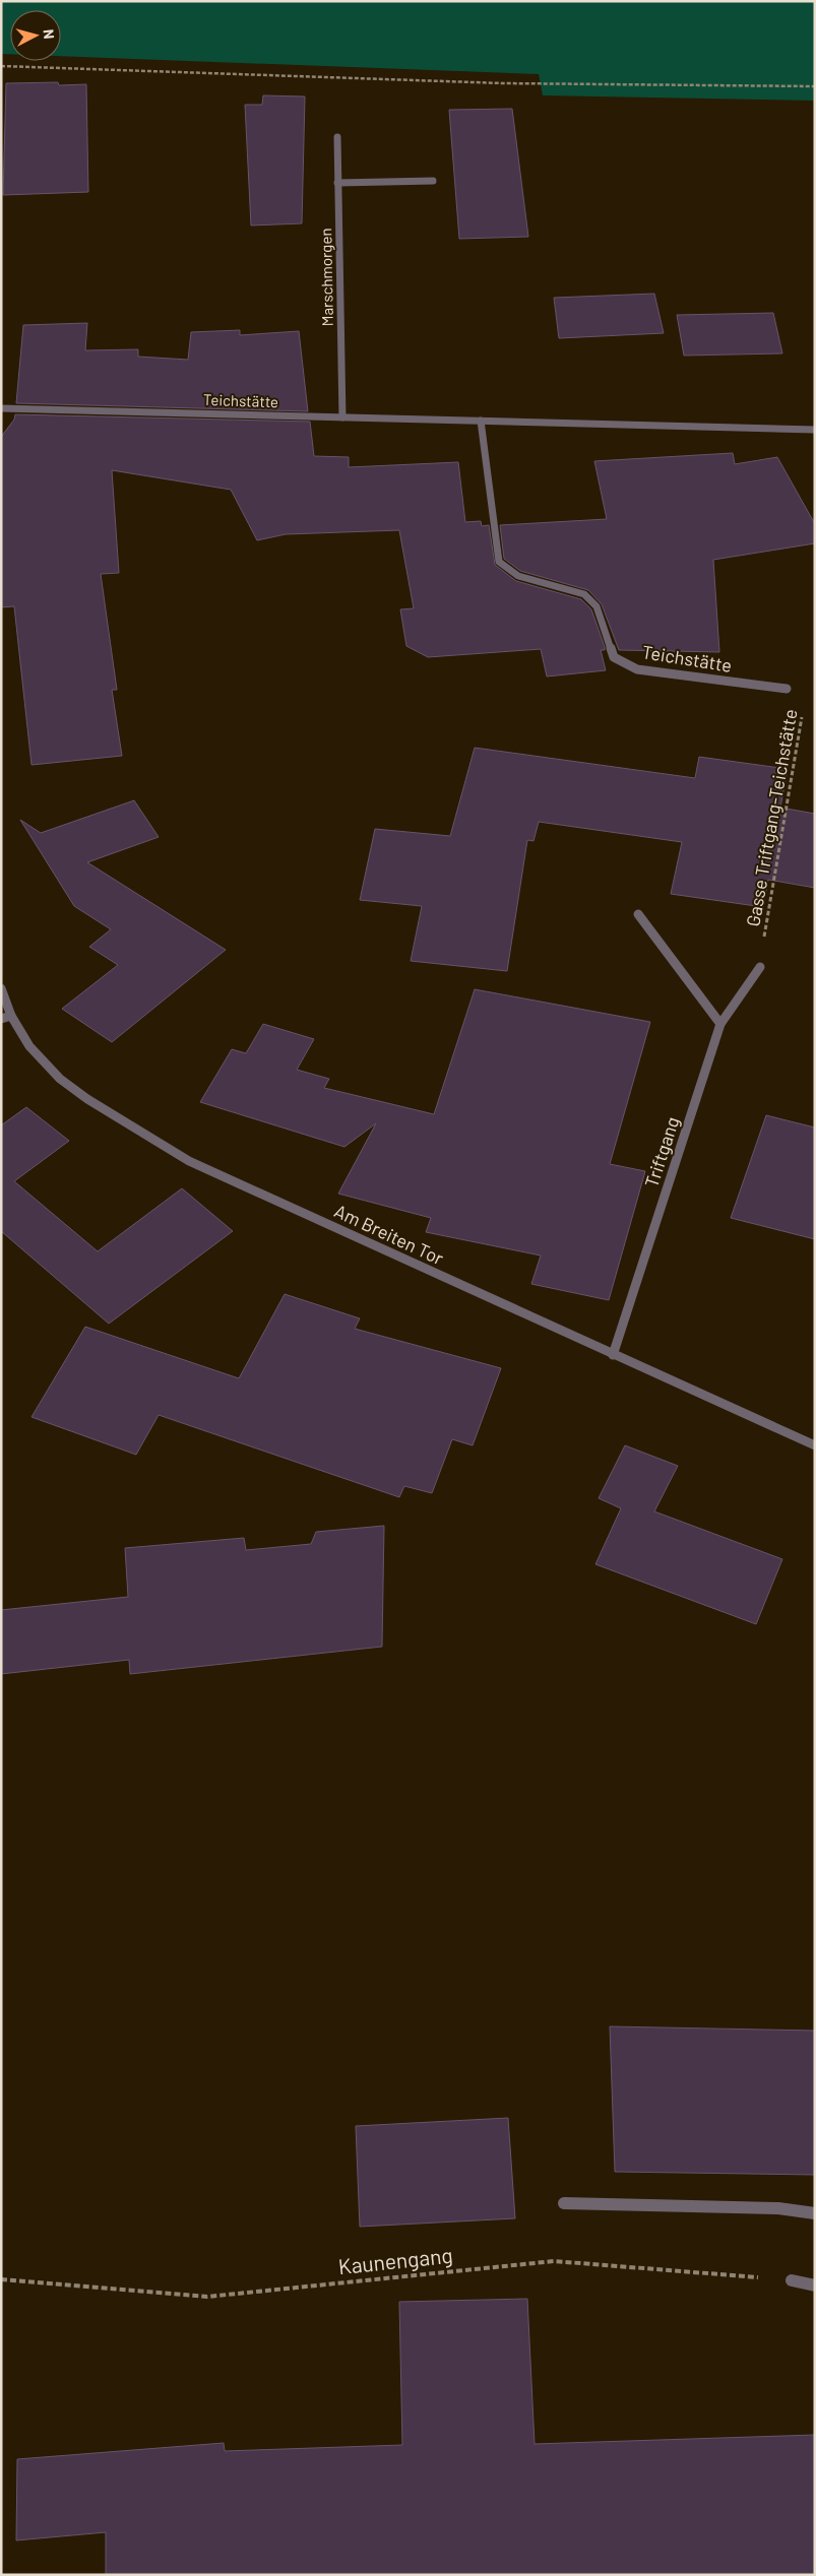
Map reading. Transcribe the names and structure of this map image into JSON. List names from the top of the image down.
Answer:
{
  "streets": {
    "street": [
      "Marschmorgen",
      "Teichstätte",
      "Triftgang",
      "Am Breiten Tor"
    ],
    "path": ["Gasse Triftgang-Teichstätte", "Kaunengang"]
  },
  "crossings": [
    ["Marschmorgen", "Teichstätte"],
    ["Teichstätte", "Gasse Triftgang-Teichstätte"],
    ["Gasse Triftgang-Teichstätte", "Triftgang"],
    ["Triftgang", "Am Breiten Tor"]
  ],
  "north": "right"
}
